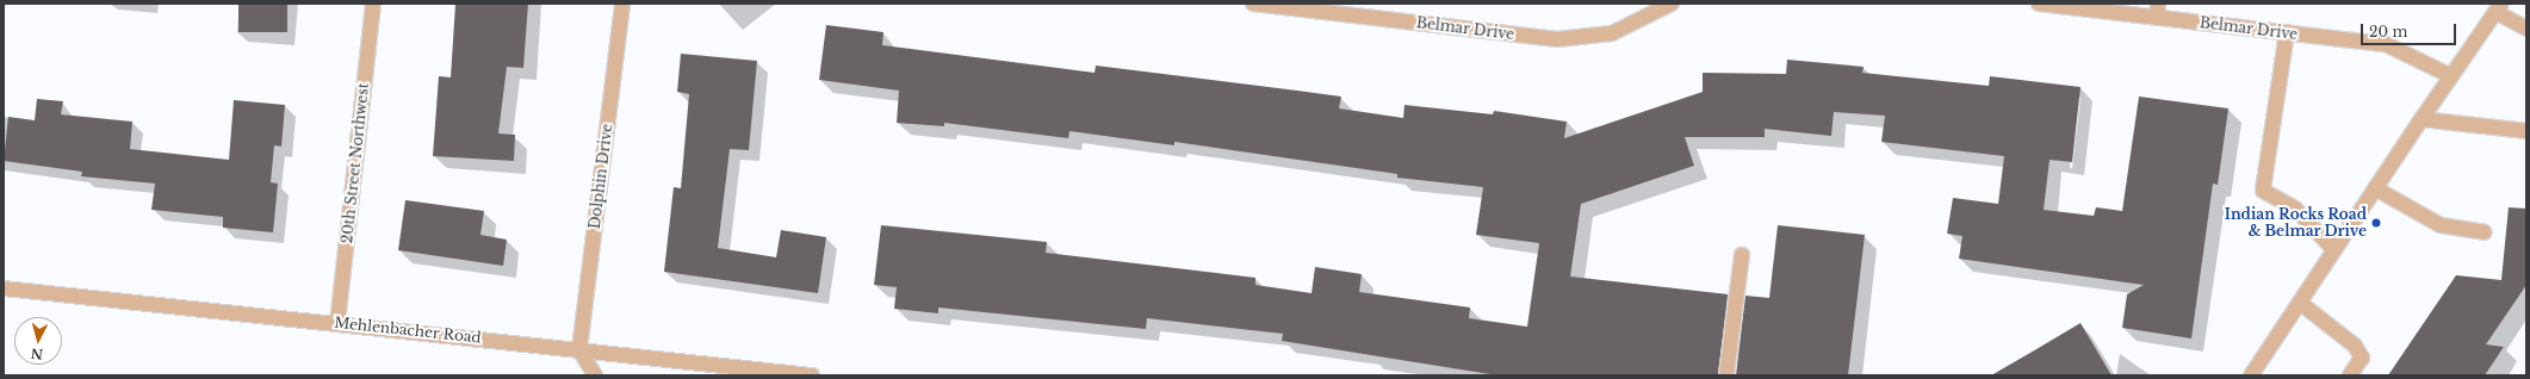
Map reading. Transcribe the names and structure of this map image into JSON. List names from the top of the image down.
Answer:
{
  "streets": {
    "street": [
      "Belmar Drive",
      "20th Street Northwest",
      "Dolphin Drive",
      "Mehlenbacher Road"
    ]
  },
  "crossings": [
    ["20th Street Northwest", "Mehlenbacher Road"],
    ["Dolphin Drive", "Mehlenbacher Road"]
  ],
  "places": ["Indian Rocks Road & Belmar Drive"],
  "scale_bar": "20 m",
  "north": "bottom"
}
